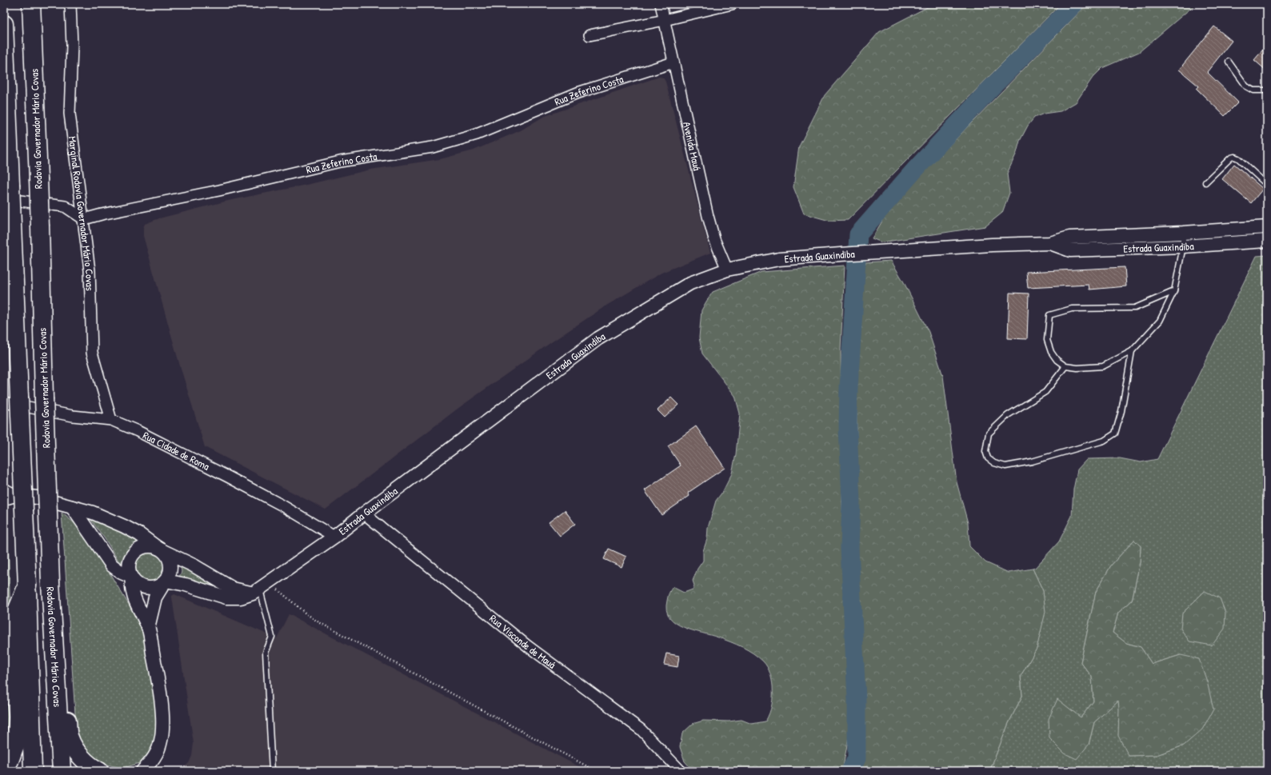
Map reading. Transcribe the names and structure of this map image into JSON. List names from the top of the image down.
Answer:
{
  "streets": {
    "highway": ["Rodovia Governador Mário Covas"],
    "street": [
      "Rua Zeferino Costa",
      "Avenida Mauá",
      "Marginal Rodovia Governador Mário Covas",
      "Estrada Guaxindiba",
      "Rua Cidade de Roma",
      "Rua Visconde de Mauá"
    ]
  },
  "crossings": [
    ["Rua Zeferino Costa", "Avenida Mauá"],
    ["Rua Zeferino Costa", "Marginal Rodovia Governador Mário Covas"],
    ["Avenida Mauá", "Estrada Guaxindiba"],
    ["Marginal Rodovia Governador Mário Covas", "Rua Cidade de Roma"],
    ["Estrada Guaxindiba", "Rua Cidade de Roma"],
    ["Estrada Guaxindiba", "Rua Visconde de Mauá"]
  ]
}
